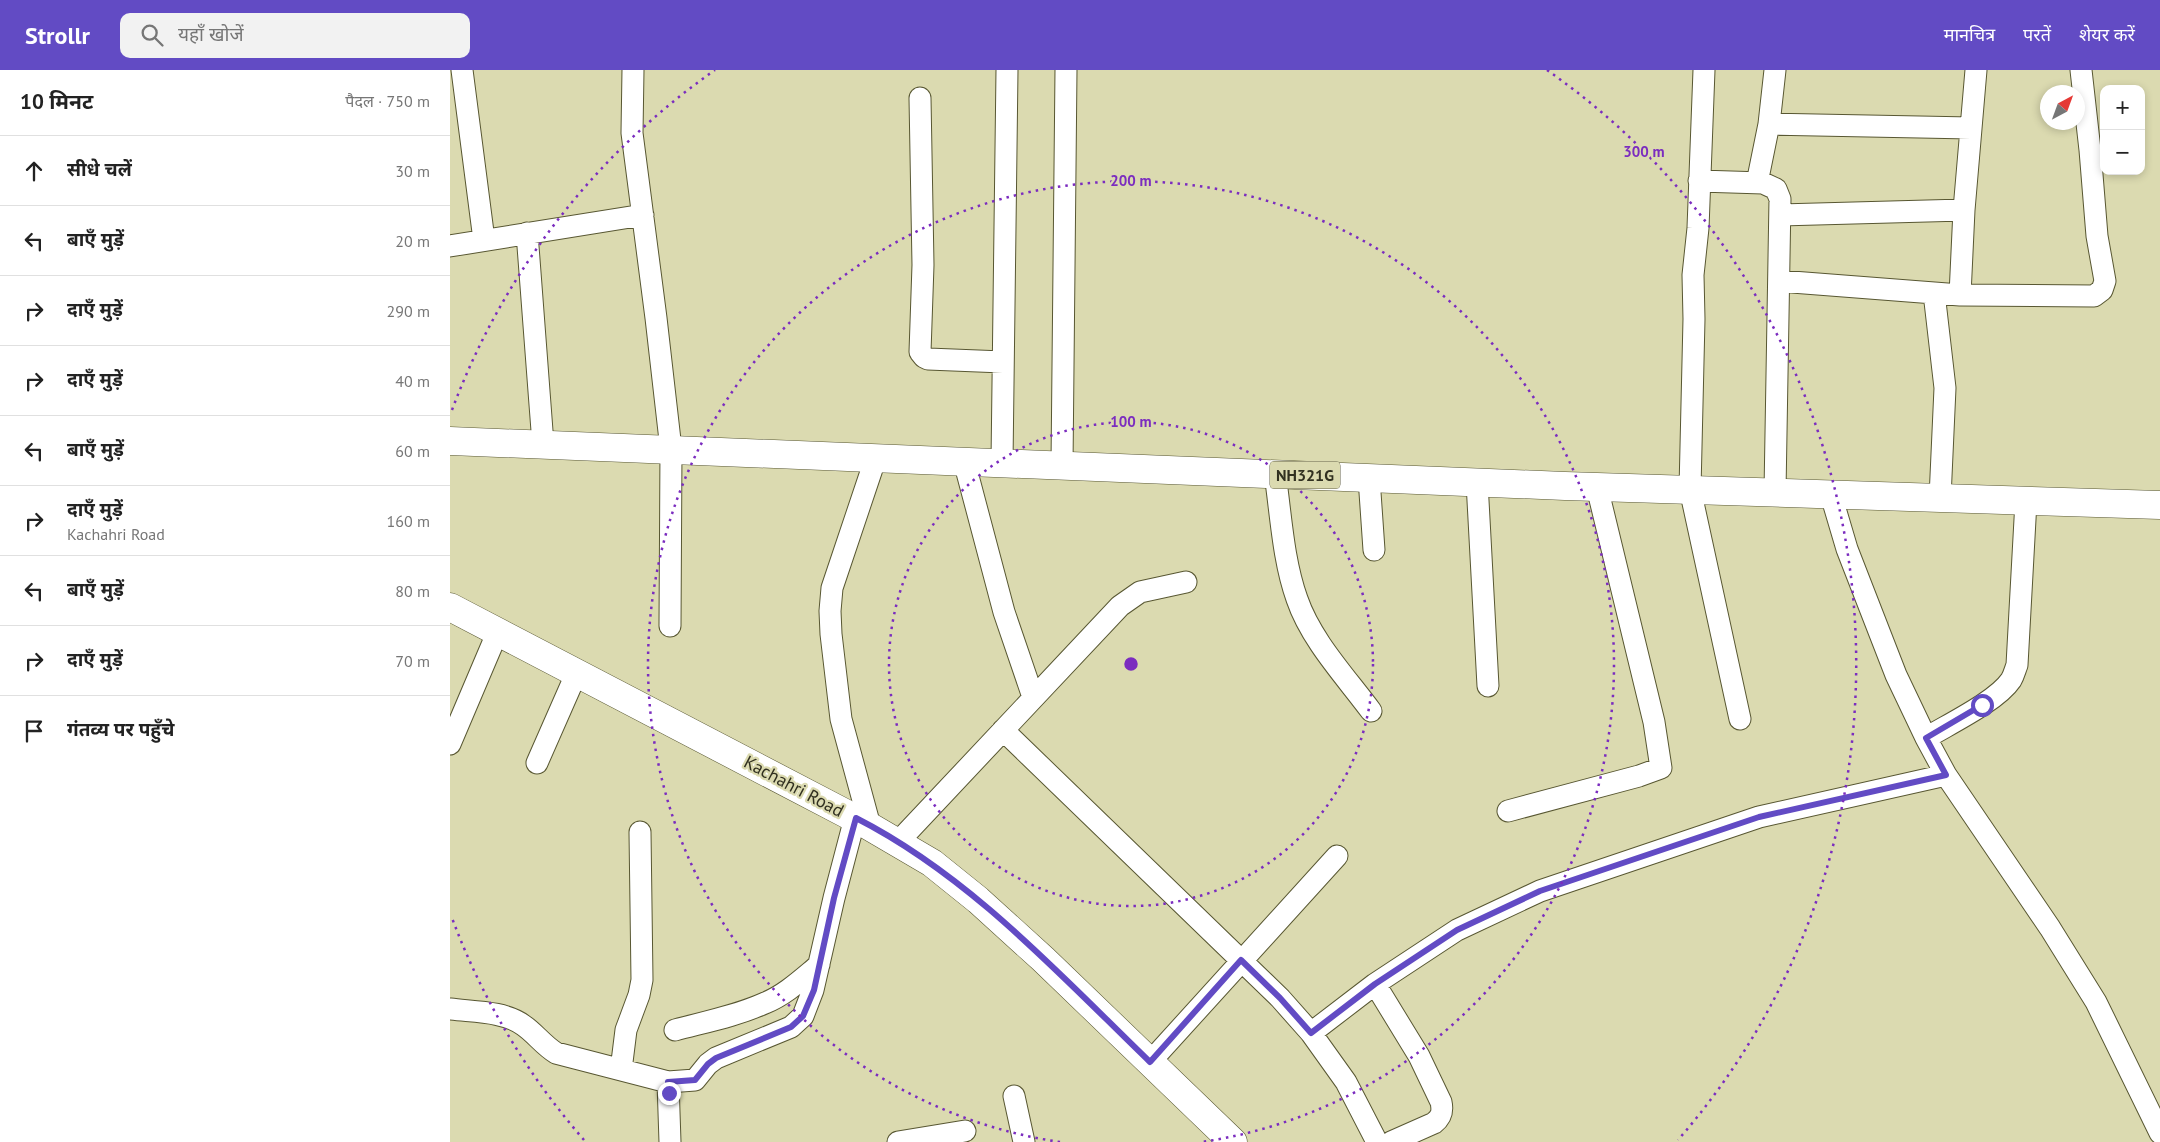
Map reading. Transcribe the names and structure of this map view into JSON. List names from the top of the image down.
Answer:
{
  "streets": {
    "main road": ["NH321G", "Kachahri Road"]
  },
  "north": "top right",
  "page": {
    "header": "Strollr",
    "search": "यहाँ खोजें",
    "nav": ["मानचित्र", "परतें", "शेयर करें"],
    "heading": ["10 मिनट", "पैदल · 750 m"],
    "map_buttons": ["+", "−"],
    "list": [
      ["सीधे चलें", "30 m"],
      ["बाएँ मुड़ें", "20 m"],
      ["दाएँ मुड़ें", "290 m"],
      ["दाएँ मुड़ें", "40 m"],
      ["बाएँ मुड़ें", "60 m"],
      ["दाएँ मुड़ें", "Kachahri Road", "160 m"],
      ["बाएँ मुड़ें", "80 m"],
      ["दाएँ मुड़ें", "70 m"],
      "गंतव्य पर पहुँचे"
    ]
  },
  "rings": ["300 m", "200 m", "100 m"]
}
